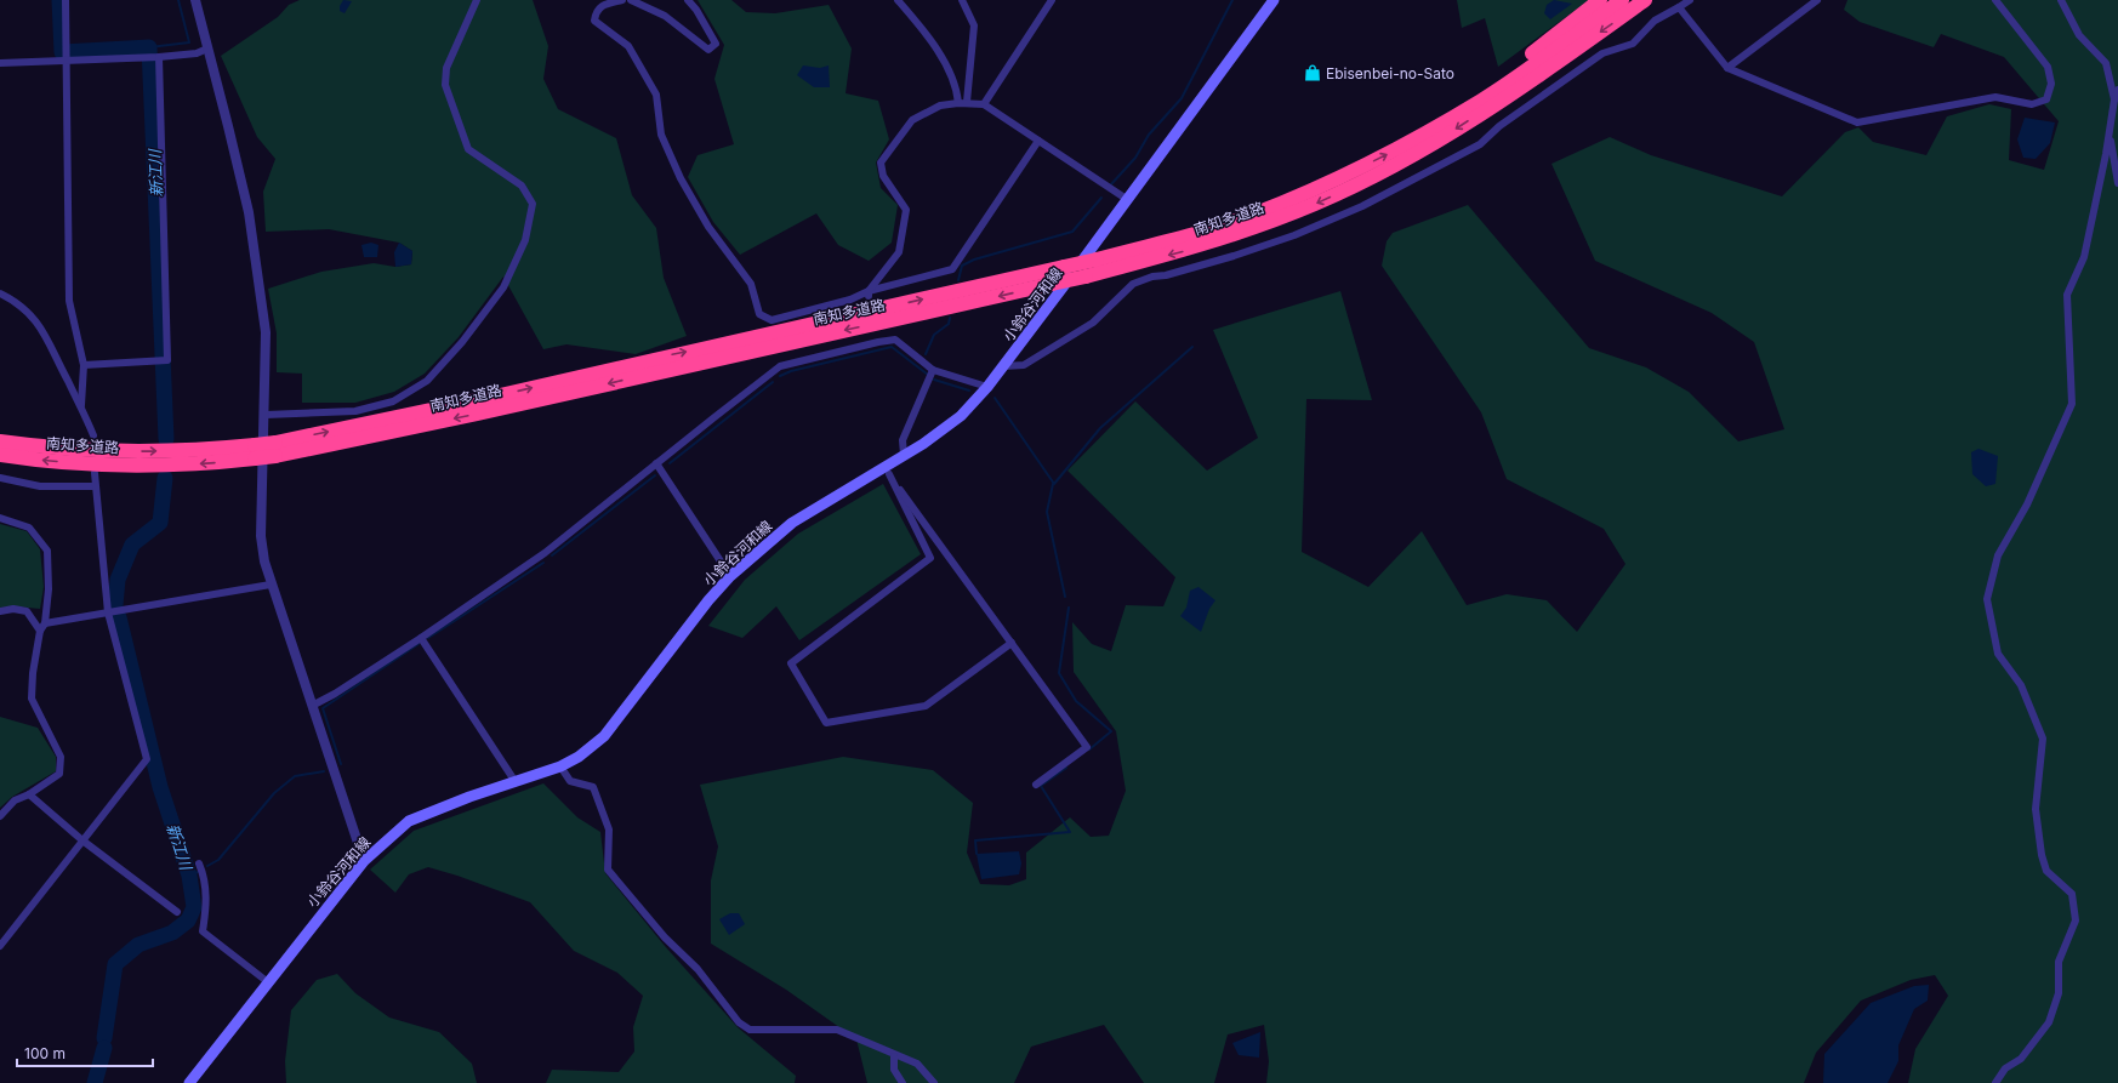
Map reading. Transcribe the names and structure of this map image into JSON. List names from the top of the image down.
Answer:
{
  "streets": {
    "highway": ["南知多道路"],
    "main road": ["小鈴谷河和線"]
  },
  "water": ["新江川"],
  "places": {
    "shop": ["Ebisenbei-no-Sato"]
  },
  "scale_bar": "100 m"
}
